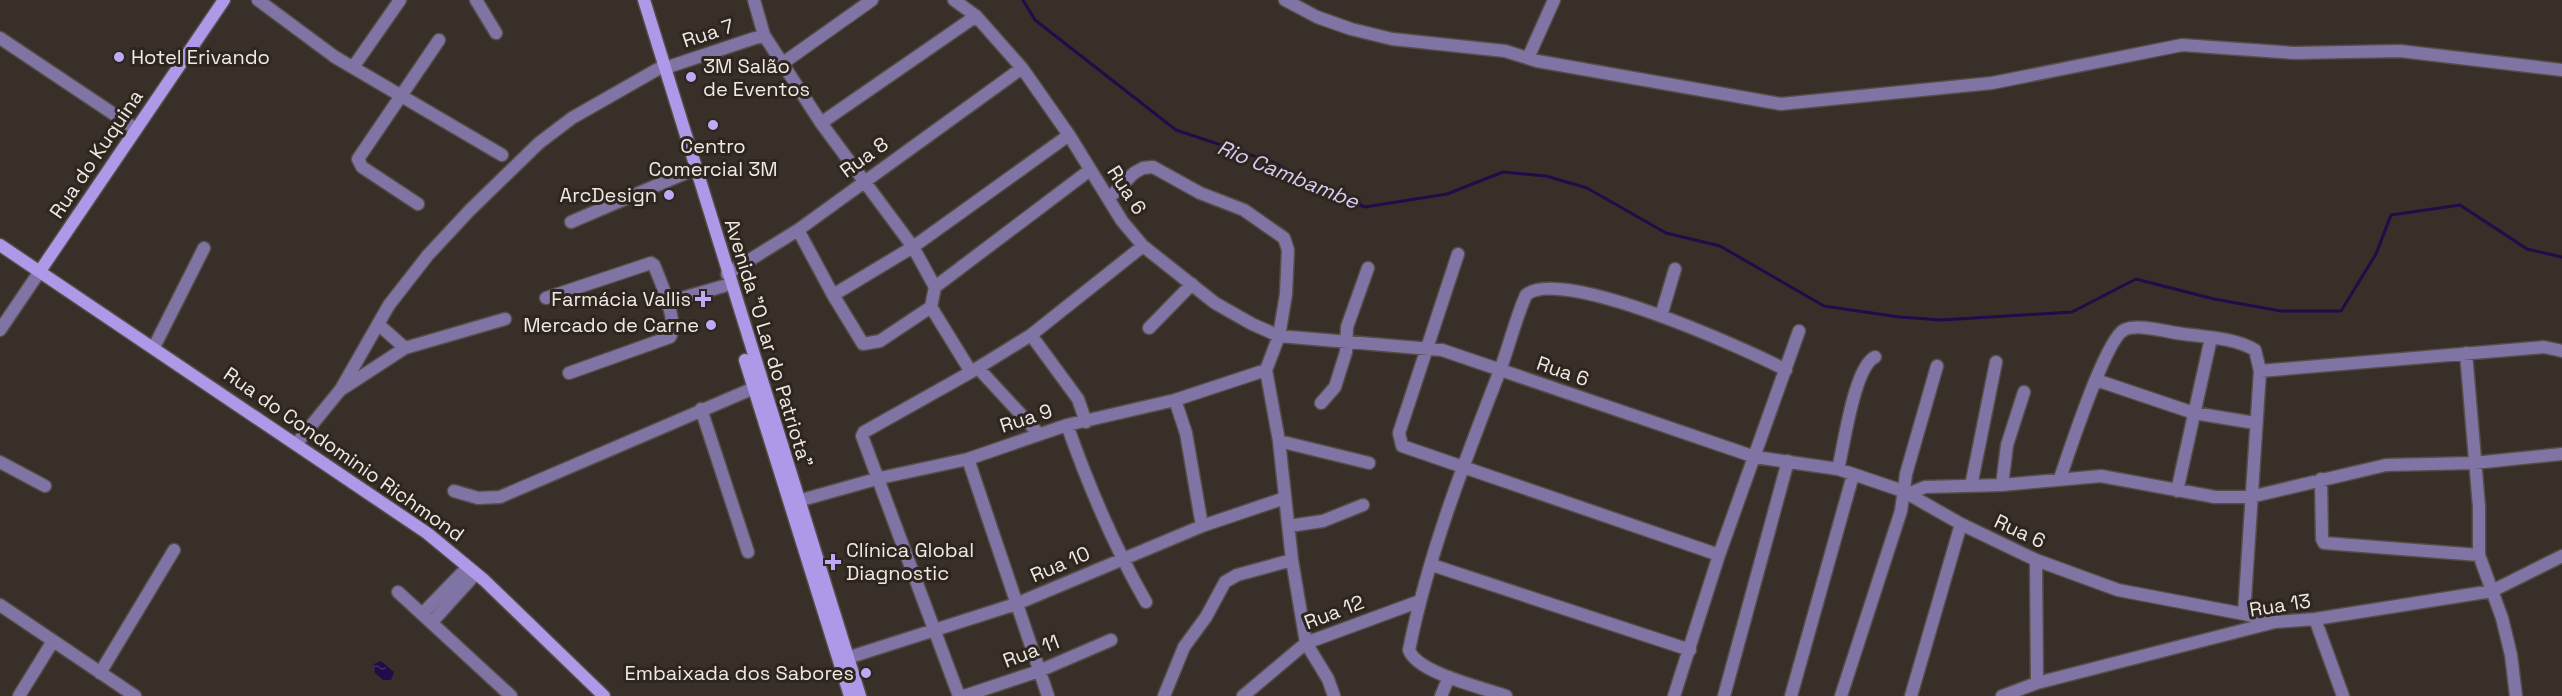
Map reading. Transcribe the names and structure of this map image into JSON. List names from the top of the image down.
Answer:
{
  "streets": {
    "main road": ["Rua do Kuquina", "Avenida \"O Lar do Patriota\"", "Rua do Condominio Richmond"],
    "street": [
      "Rua 7",
      "Rua 8",
      "Rua 6",
      "Rua 9",
      "Rua 10",
      "Rua 13",
      "Rua 12",
      "Rua 11"
    ]
  },
  "crossings": [
    ["Rua 7", "Avenida \"O Lar do Patriota\""],
    ["Rua do Kuquina", "Rua do Condominio Richmond"],
    ["Rua 8", "Rua 6"],
    ["Rua 8", "Avenida \"O Lar do Patriota\""],
    ["Rua 6", "Rua 13"],
    ["Avenida \"O Lar do Patriota\"", "Rua 9"],
    ["Avenida \"O Lar do Patriota\"", "Rua 10"]
  ],
  "water": ["Rio Cambambe"],
  "places": {
    "other": [
      "Hotel Erivando",
      "3M Salão de Eventos",
      "Centro Comercial 3M",
      "ArcDesign",
      "Mercado de Carne",
      "Embaixada dos Sabores"
    ],
    "health": ["Farmácia Vallis", "Clínica Global Diagnostic"]
  }
}
